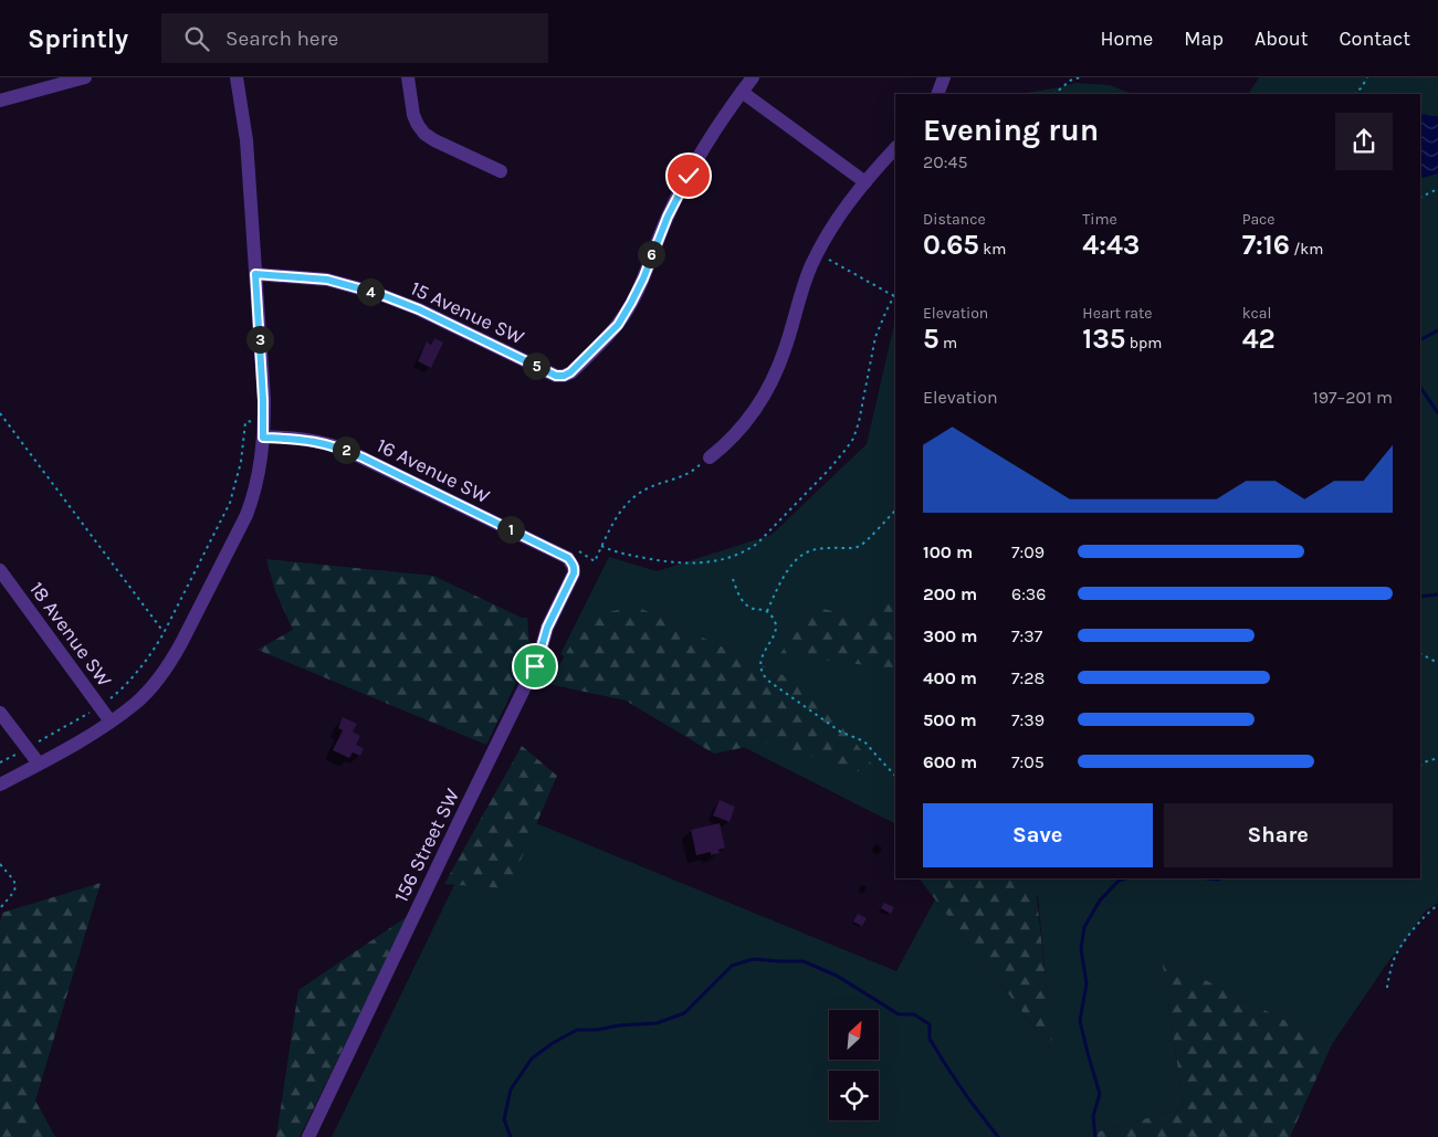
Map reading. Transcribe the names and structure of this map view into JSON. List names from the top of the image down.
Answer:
{
  "streets": {
    "street": [
      "15 Avenue SW",
      "16 Avenue SW",
      "18 Avenue SW",
      "156 Street SW"
    ]
  },
  "crossings": [
    ["16 Avenue SW", "156 Street SW"]
  ],
  "north": "top right",
  "page": {
    "header": "Sprintly",
    "search": "Search here",
    "nav": [
      "Home",
      "Map",
      "About",
      "Contact"
    ],
    "heading": ["Evening run", "20:45"],
    "stats": [
      ["Distance", "0.65 km"],
      ["Time", "4:43"],
      ["Pace", "7:16 /km"],
      ["Elevation", "5 m"],
      ["Heart rate", "135 bpm"],
      ["kcal", "42"]
    ],
    "pins": [
      "6",
      "4",
      "3",
      "5",
      "2",
      "1"
    ],
    "chart": ["Elevation", "197–201 m"],
    "list": [
      {
        "name": "100 m",
        "note": "7:09"
      },
      {
        "name": "200 m",
        "note": "6:36"
      },
      {
        "name": "300 m",
        "note": "7:37"
      },
      {
        "name": "400 m",
        "note": "7:28"
      },
      {
        "name": "500 m",
        "note": "7:39"
      },
      {
        "name": "600 m",
        "note": "7:05"
      }
    ],
    "buttons": ["Save", "Share"]
  }
}
